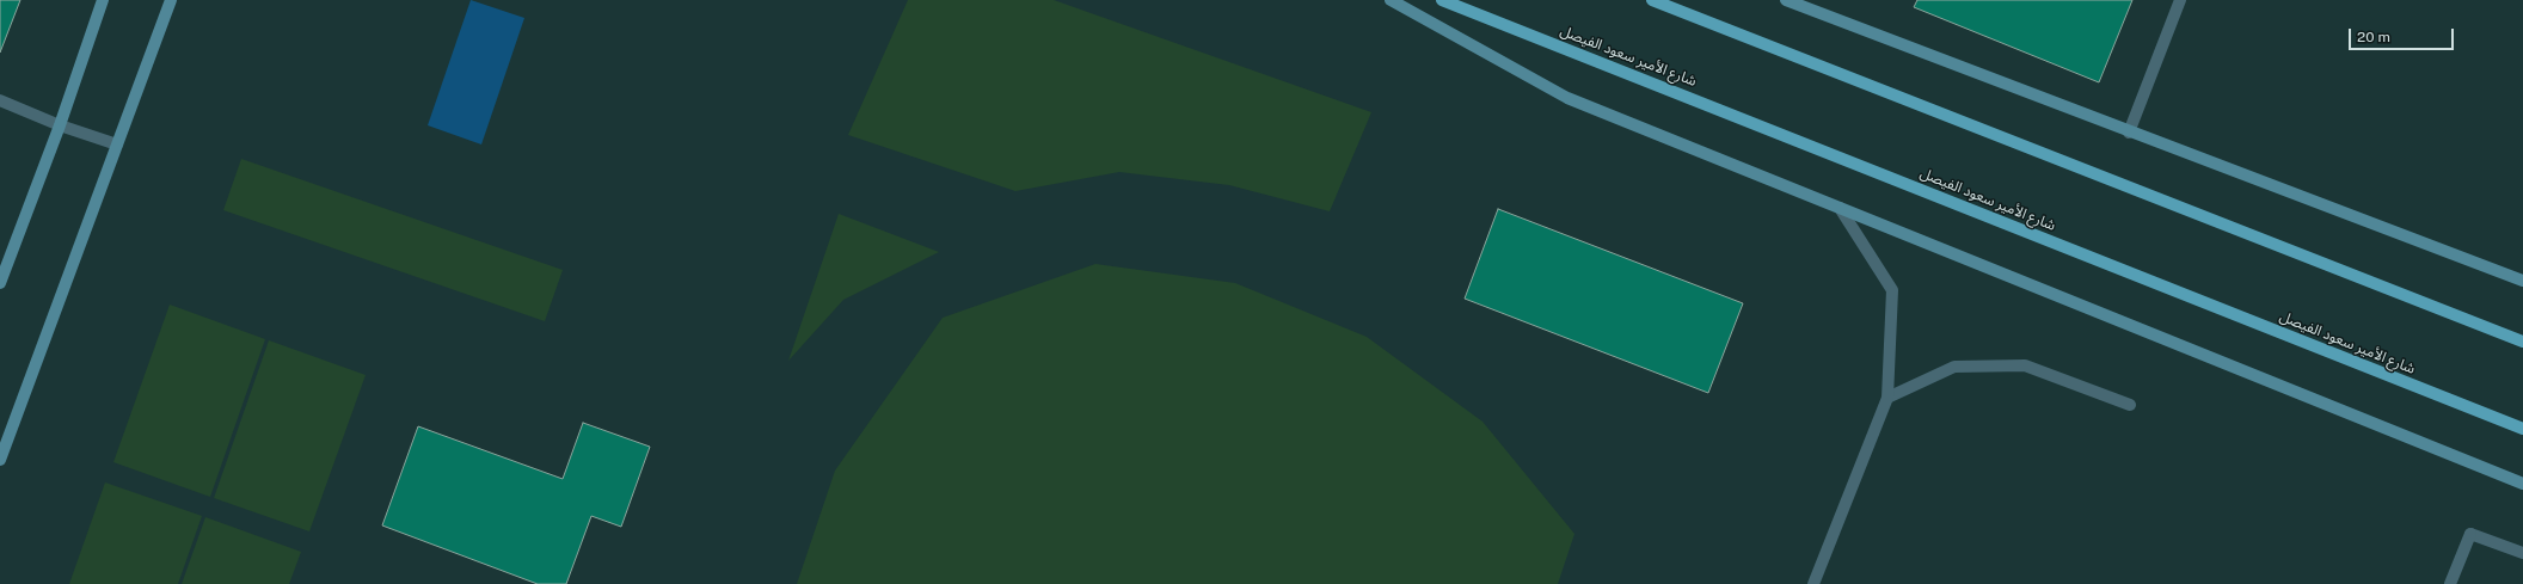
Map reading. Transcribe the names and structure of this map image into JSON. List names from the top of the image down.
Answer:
{
  "streets": {
    "main road": ["شارع الأمير سعود الفيصل"]
  },
  "scale_bar": "20 m"
}
